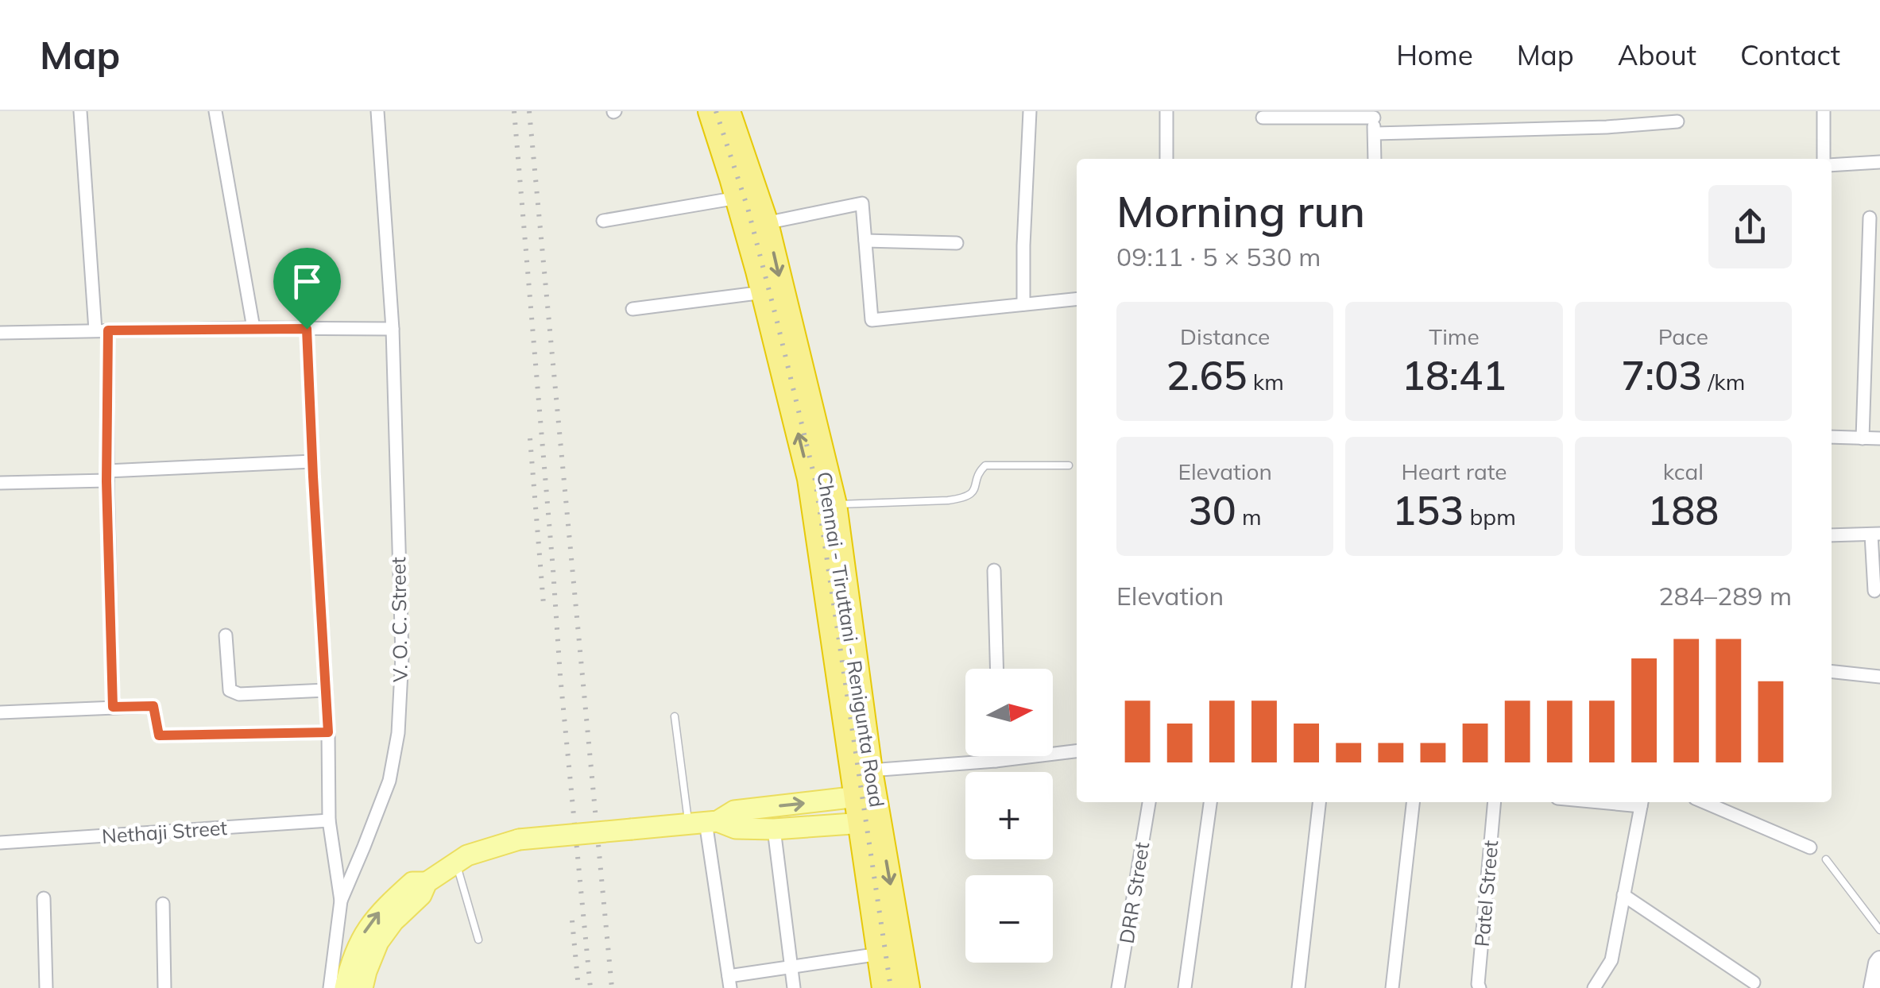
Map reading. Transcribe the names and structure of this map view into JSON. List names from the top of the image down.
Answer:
{
  "streets": {
    "highway": ["Chennai - Tiruttani - Renigunta Road"],
    "street": [
      "V. O. C. Street",
      "Nethaji Street",
      "DRR Street",
      "Patel Street"
    ]
  },
  "north": "right",
  "page": {
    "header": "Map",
    "nav": [
      "Home",
      "Map",
      "About",
      "Contact"
    ],
    "heading": ["Morning run", "09:11 · 5 × 530 m"],
    "stats": [
      ["Distance", "2.65 km"],
      ["Time", "18:41"],
      ["Pace", "7:03 /km"],
      ["Elevation", "30 m"],
      ["Heart rate", "153 bpm"],
      ["kcal", "188"]
    ],
    "chart": ["Elevation", "284–289 m"],
    "map_buttons": ["+", "−"]
  }
}
